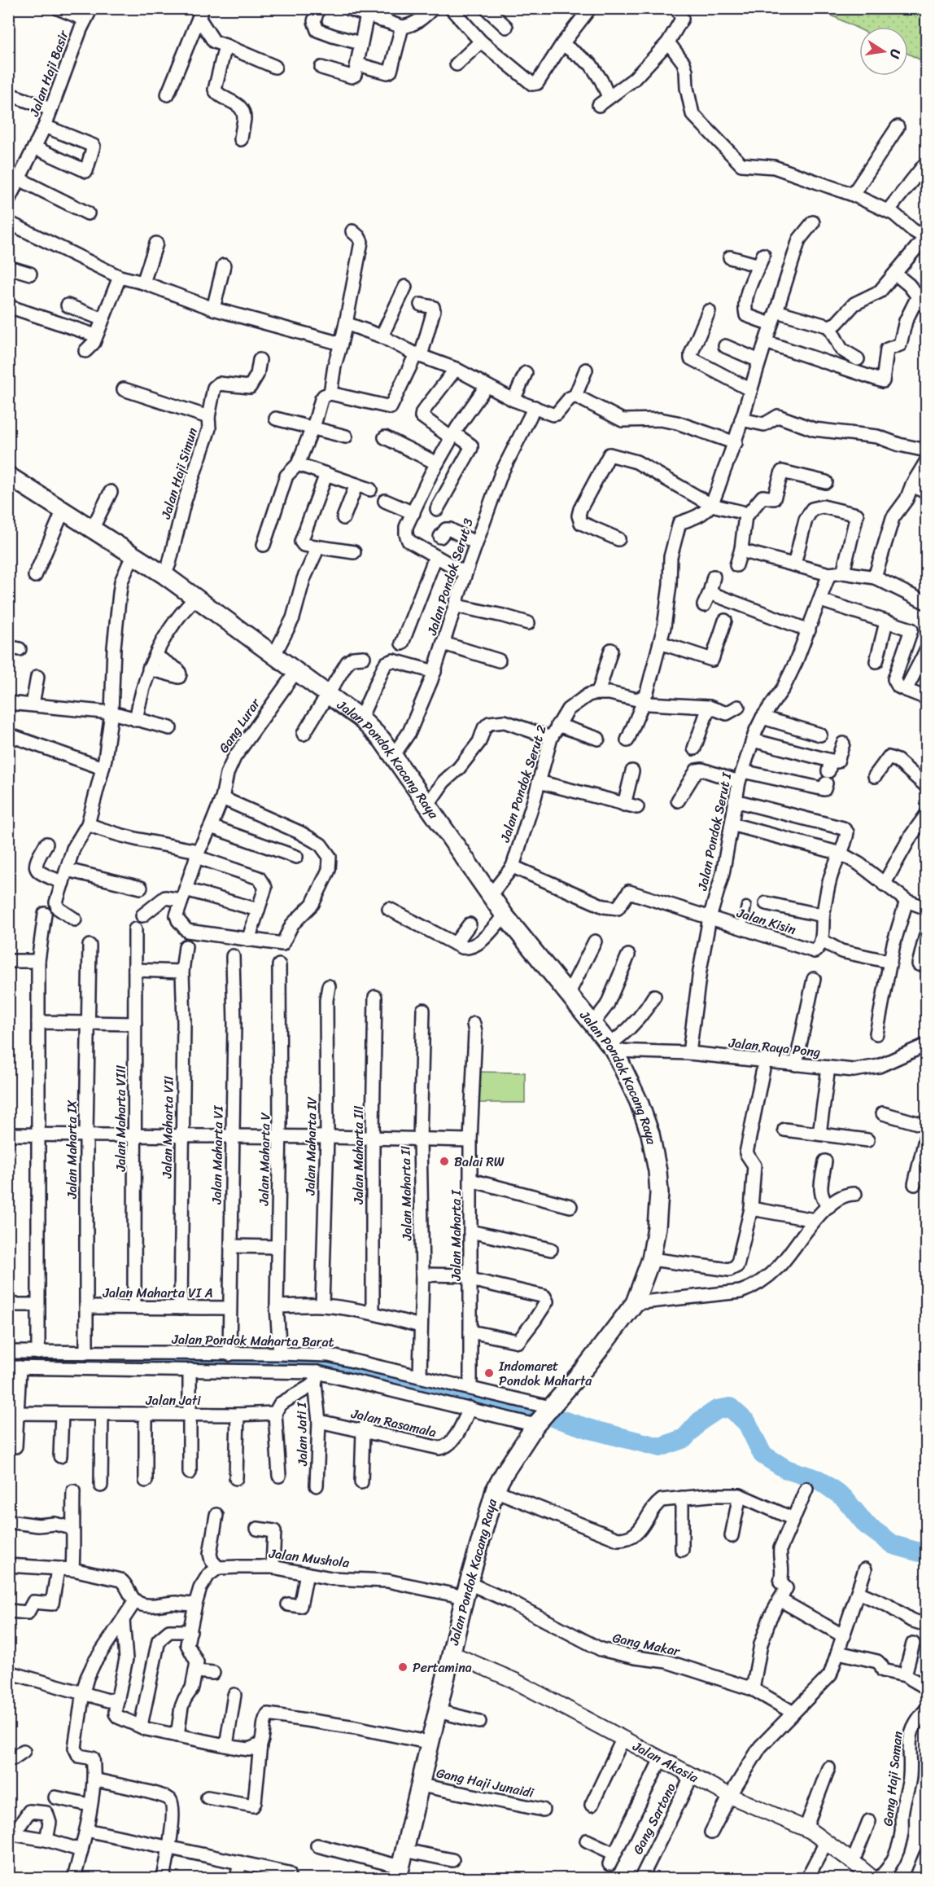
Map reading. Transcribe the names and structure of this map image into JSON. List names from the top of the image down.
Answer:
{
  "streets": {
    "main road": ["Jalan Pondok Kacang Raya"],
    "street": [
      "Jalan Haji Basir",
      "Jalan Haji Simun",
      "Jalan Pondok Serut 3",
      "Gang Lurar",
      "Jalan Pondok Serut 2",
      "Jalan Pondok Serut I",
      "Jalan Kisin",
      "Jalan Raya Pong",
      "Jalan Maharta VIII",
      "Jalan Maharta VII",
      "Jalan Maharta IV",
      "Jalan Maharta IX",
      "Jalan Maharta VI",
      "Jalan Maharta III",
      "Jalan Maharta V",
      "Jalan Maharta II",
      "Jalan Maharta I",
      "Jalan Maharta VI A",
      "Jalan Pondok Maharta Barat",
      "Jalan Jati",
      "Jalan Rasamala",
      "Jalan Jati I",
      "Jalan Mushola",
      "Gang Makar",
      "Jalan Akasia",
      "Gang Haji Saman",
      "Gang Haji Junaidi",
      "Gang Sartono"
    ]
  },
  "crossings": [
    ["Jalan Haji Simun", "Jalan Pondok Kacang Raya"],
    ["Jalan Pondok Serut 3", "Jalan Pondok Kacang Raya"],
    ["Gang Lurar", "Jalan Pondok Kacang Raya"],
    ["Jalan Pondok Kacang Raya", "Jalan Pondok Serut 2"],
    ["Jalan Pondok Kacang Raya", "Jalan Raya Pong"],
    ["Jalan Pondok Kacang Raya", "Jalan Pondok Maharta Barat"],
    ["Jalan Pondok Kacang Raya", "Jalan Mushola"],
    ["Jalan Pondok Kacang Raya", "Gang Makar"],
    ["Jalan Pondok Kacang Raya", "Jalan Akasia"],
    ["Jalan Pondok Kacang Raya", "Gang Haji Junaidi"],
    ["Jalan Pondok Serut 2", "Jalan Kisin"],
    ["Jalan Pondok Serut I", "Jalan Kisin"],
    ["Jalan Pondok Serut I", "Jalan Raya Pong"],
    ["Jalan Maharta VIII", "Jalan Maharta VI A"],
    ["Jalan Maharta VII", "Jalan Maharta VI A"],
    ["Jalan Maharta IX", "Jalan Maharta VI A"],
    ["Jalan Maharta IX", "Jalan Pondok Maharta Barat"],
    ["Jalan Maharta VI", "Jalan Maharta VI A"],
    ["Jalan Maharta VI", "Jalan Pondok Maharta Barat"],
    ["Jalan Maharta V", "Jalan Pondok Maharta Barat"],
    ["Jalan Maharta II", "Jalan Pondok Maharta Barat"],
    ["Jalan Maharta I", "Jalan Pondok Maharta Barat"],
    ["Jalan Rasamala", "Jalan Jati I"],
    ["Jalan Mushola", "Gang Makar"],
    ["Jalan Akasia", "Gang Sartono"]
  ],
  "places": ["Balai RW", "Indomaret Pondok Maharta", "Pertamina"],
  "north": "right"
}
